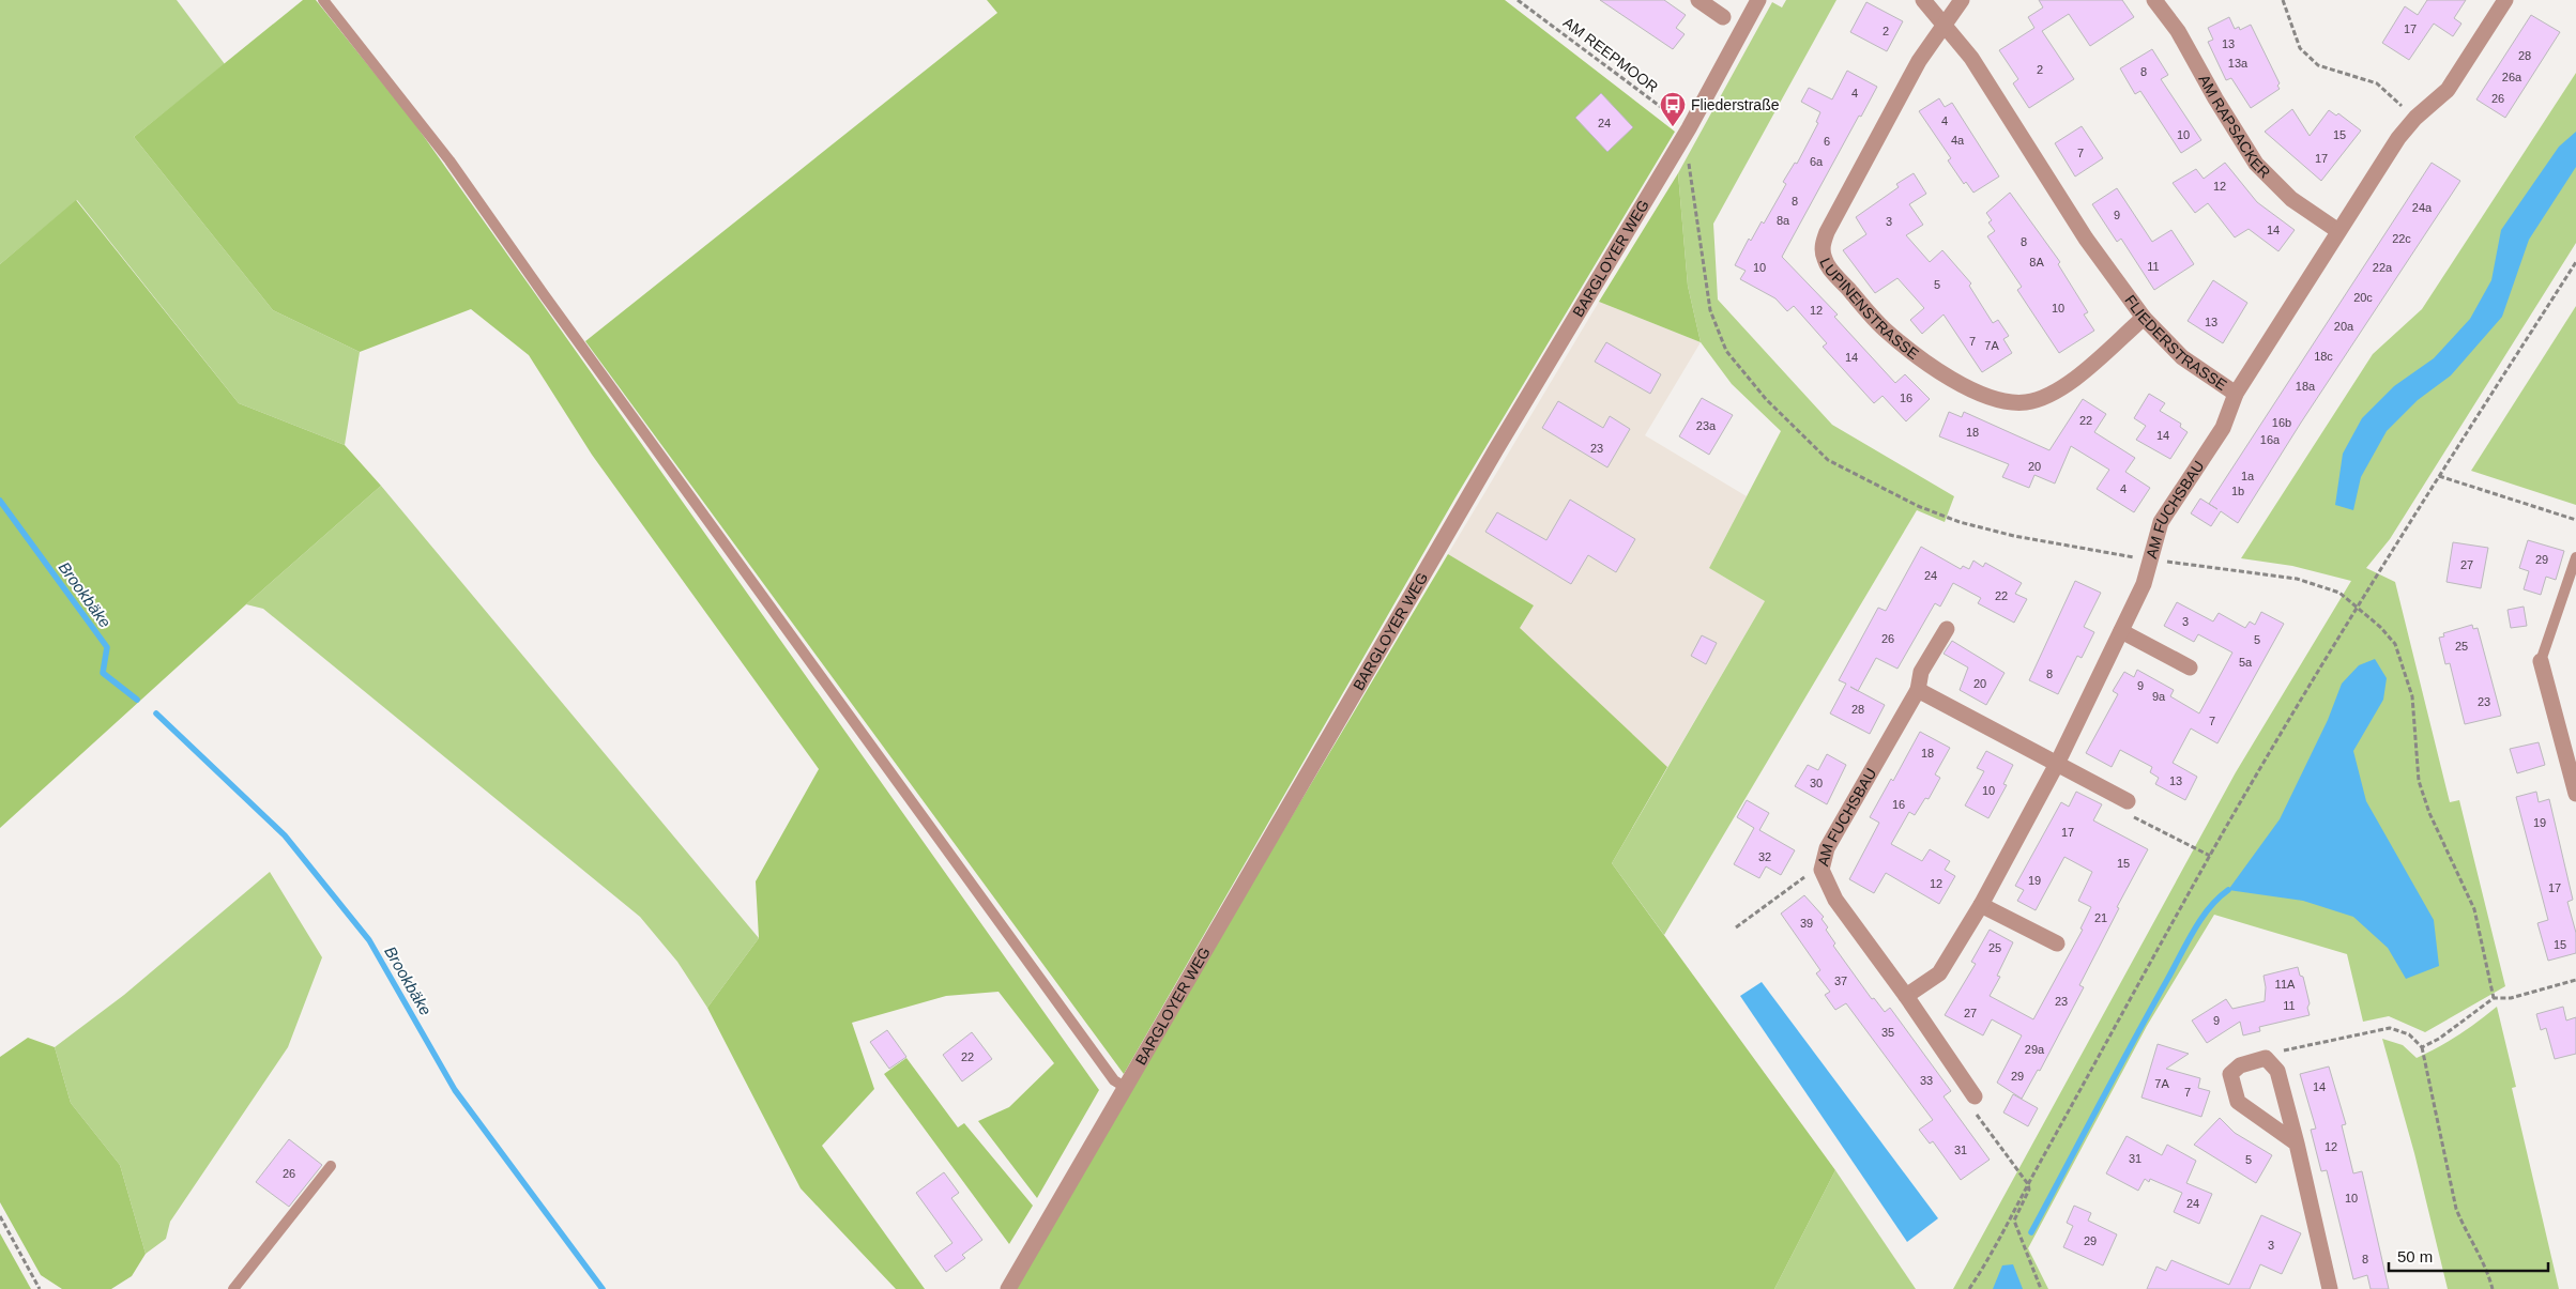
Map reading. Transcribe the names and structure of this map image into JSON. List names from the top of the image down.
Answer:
{
  "streets": {
    "street": [
      "AM RAPSACKER",
      "BARGLOYER WEG",
      "LUPINENSTRASSE",
      "FLIEDERSTRASSE",
      "AM FUCHSBAU"
    ],
    "path": ["AM REEPMOOR"]
  },
  "crossings": [
    ["AM REEPMOOR", "BARGLOYER WEG"],
    ["AM RAPSACKER", "FLIEDERSTRASSE"],
    ["LUPINENSTRASSE", "FLIEDERSTRASSE"],
    ["FLIEDERSTRASSE", "AM FUCHSBAU"]
  ],
  "water": ["Brookbäke"],
  "places": {
    "bus stop": ["Fliederstraße"]
  },
  "house_numbers": [
    "17",
    "2",
    "13",
    "28",
    "13a",
    "2",
    "8",
    "26a",
    "4",
    "26",
    "4",
    "24",
    "10",
    "15",
    "4a",
    "6",
    "7",
    "17",
    "6a",
    "12",
    "8",
    "24a",
    "9",
    "8a",
    "3",
    "14",
    "22c",
    "8",
    "8A",
    "11",
    "10",
    "22a",
    "5",
    "20c",
    "10",
    "12",
    "13",
    "20a",
    "7",
    "7A",
    "18c",
    "14",
    "18a",
    "16",
    "22",
    "16b",
    "23a",
    "18",
    "14",
    "16a",
    "23",
    "20",
    "1a",
    "4",
    "1b",
    "29",
    "27",
    "24",
    "22",
    "3",
    "26",
    "5",
    "25",
    "5a",
    "8",
    "20",
    "9",
    "9a",
    "23",
    "28",
    "7",
    "18",
    "13",
    "30",
    "10",
    "16",
    "19",
    "17",
    "32",
    "15",
    "19",
    "12",
    "17",
    "21",
    "39",
    "15",
    "25",
    "37",
    "11A",
    "23",
    "11",
    "27",
    "9",
    "35",
    "29a",
    "22",
    "29",
    "33",
    "7A",
    "14",
    "7",
    "12",
    "31",
    "31",
    "5",
    "26",
    "10",
    "24",
    "29",
    "3",
    "8"
  ],
  "scale_bar": "50 m"
}
